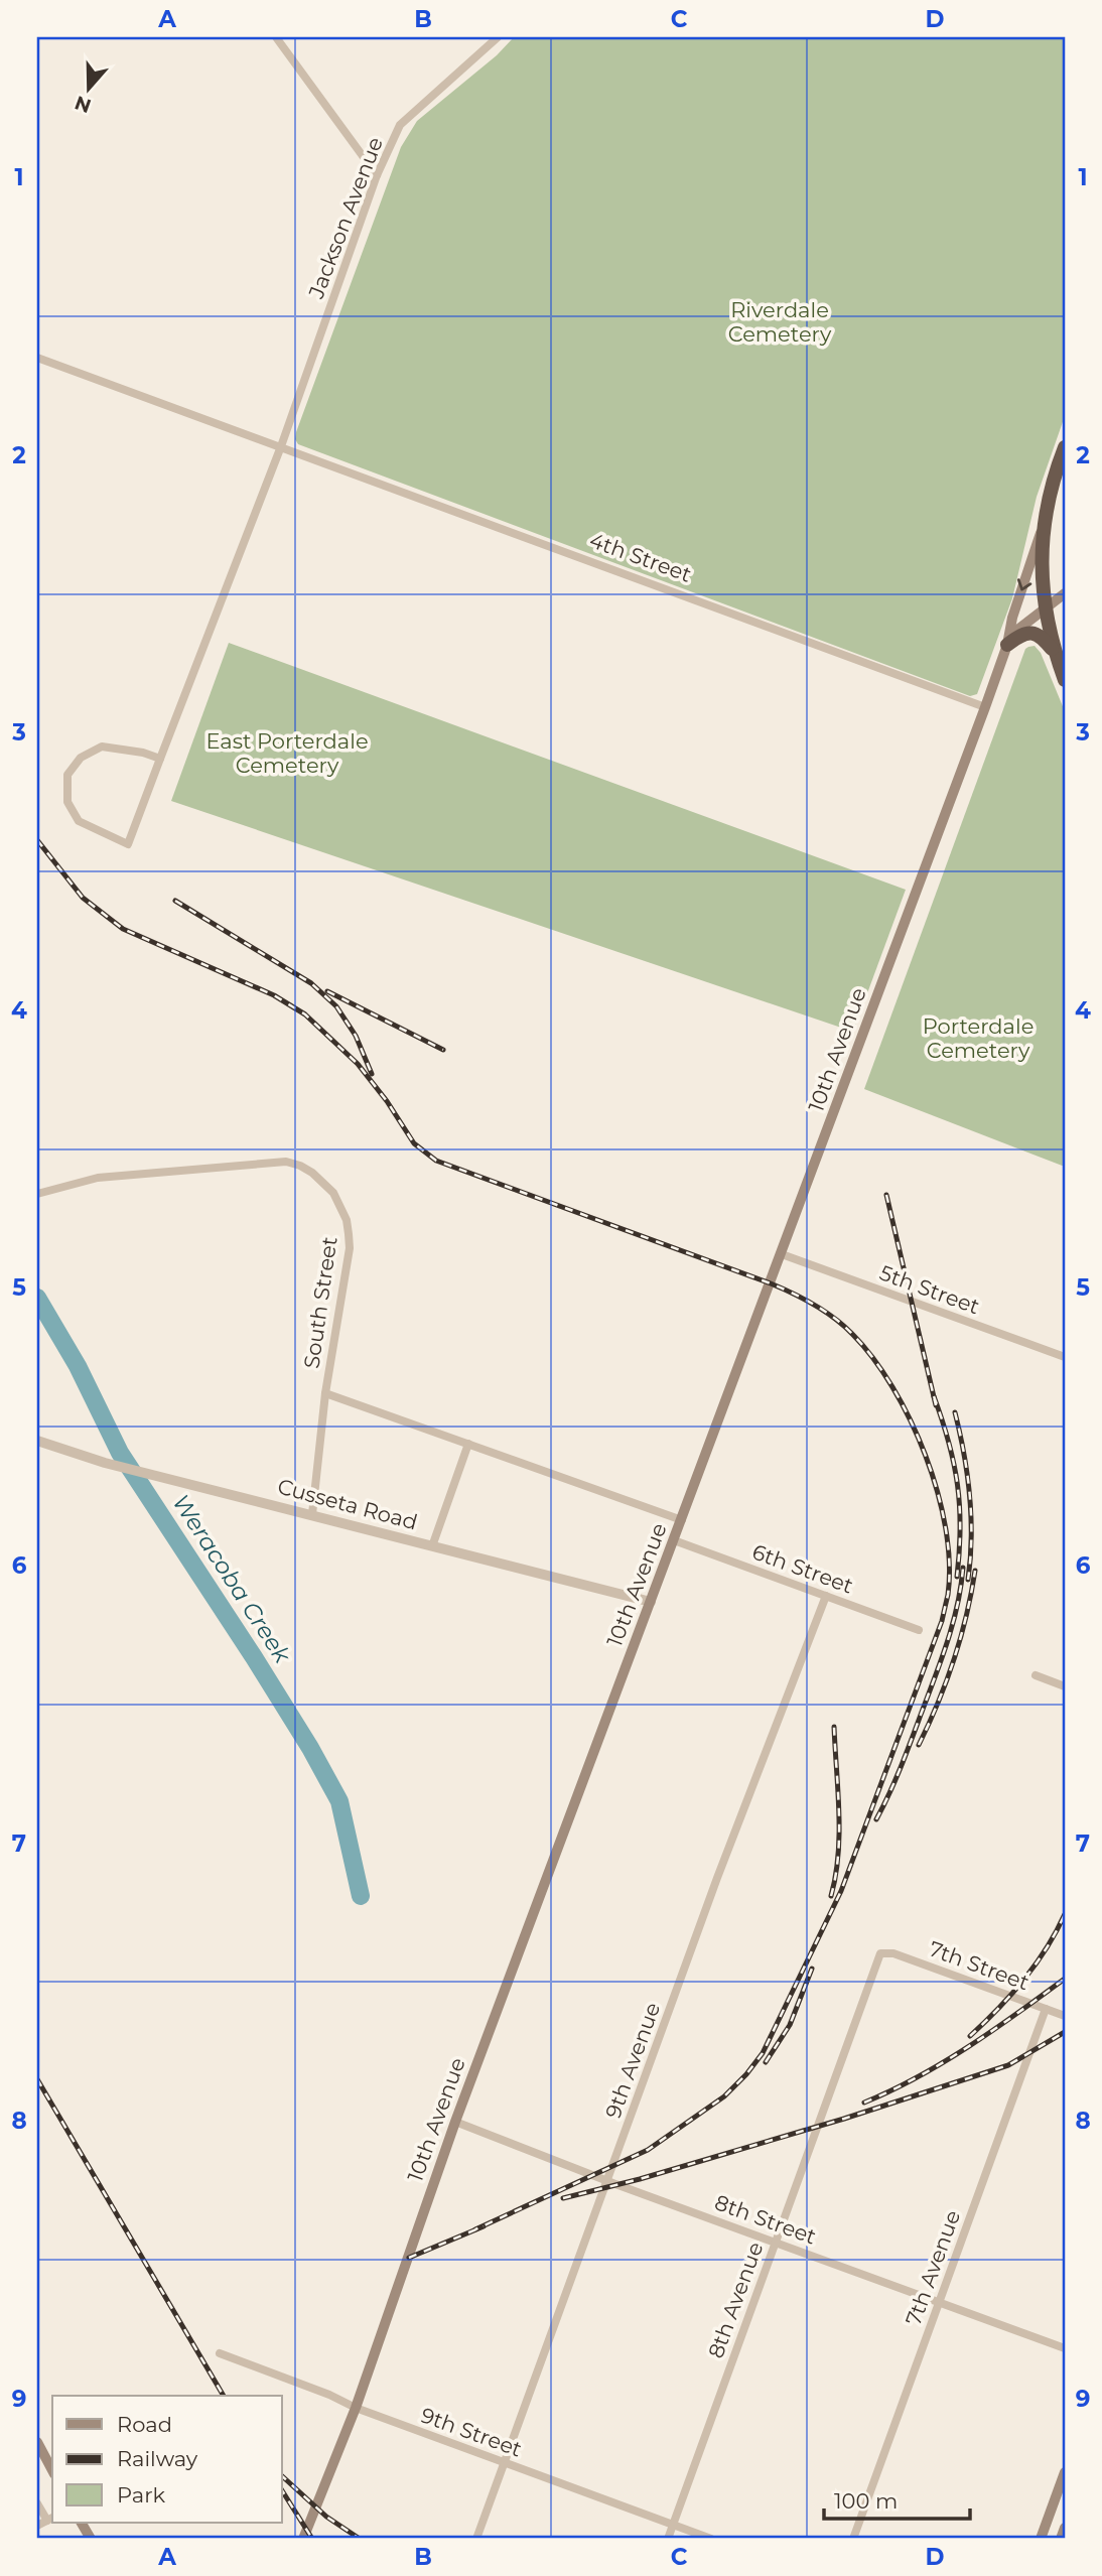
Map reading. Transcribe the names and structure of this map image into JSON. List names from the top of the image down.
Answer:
{
  "streets": {
    "main road": ["10th Avenue"],
    "street": [
      "Jackson Avenue",
      "4th Street",
      "5th Street",
      "South Street",
      "Cusseta Road",
      "6th Street",
      "7th Street",
      "9th Avenue",
      "8th Street",
      "7th Avenue",
      "8th Avenue",
      "9th Street"
    ]
  },
  "crossings": [
    ["Jackson Avenue", "4th Street"],
    ["4th Street", "10th Avenue"],
    ["10th Avenue", "5th Street"],
    ["10th Avenue", "South Street"],
    ["10th Avenue", "Cusseta Road"],
    ["10th Avenue", "6th Street"],
    ["10th Avenue", "8th Street"],
    ["10th Avenue", "9th Street"],
    ["6th Street", "9th Avenue"],
    ["7th Street", "7th Avenue"],
    ["7th Street", "8th Avenue"],
    ["9th Avenue", "8th Street"],
    ["9th Avenue", "9th Street"],
    ["8th Street", "7th Avenue"],
    ["8th Street", "8th Avenue"],
    ["8th Avenue", "9th Street"]
  ],
  "water": ["Weracoba Creek"],
  "parks": ["Riverdale Cemetery", "East Porterdale Cemetery", "Porterdale Cemetery"],
  "legend": ["Road", "Railway", "Park"],
  "scale_bar": "100 m",
  "north": "bottom",
  "grid": {
    "columns": [
      "A",
      "B",
      "C",
      "D"
    ],
    "rows": [
      "1",
      "2",
      "3",
      "4",
      "5",
      "6",
      "7",
      "8",
      "9"
    ]
  }
}
